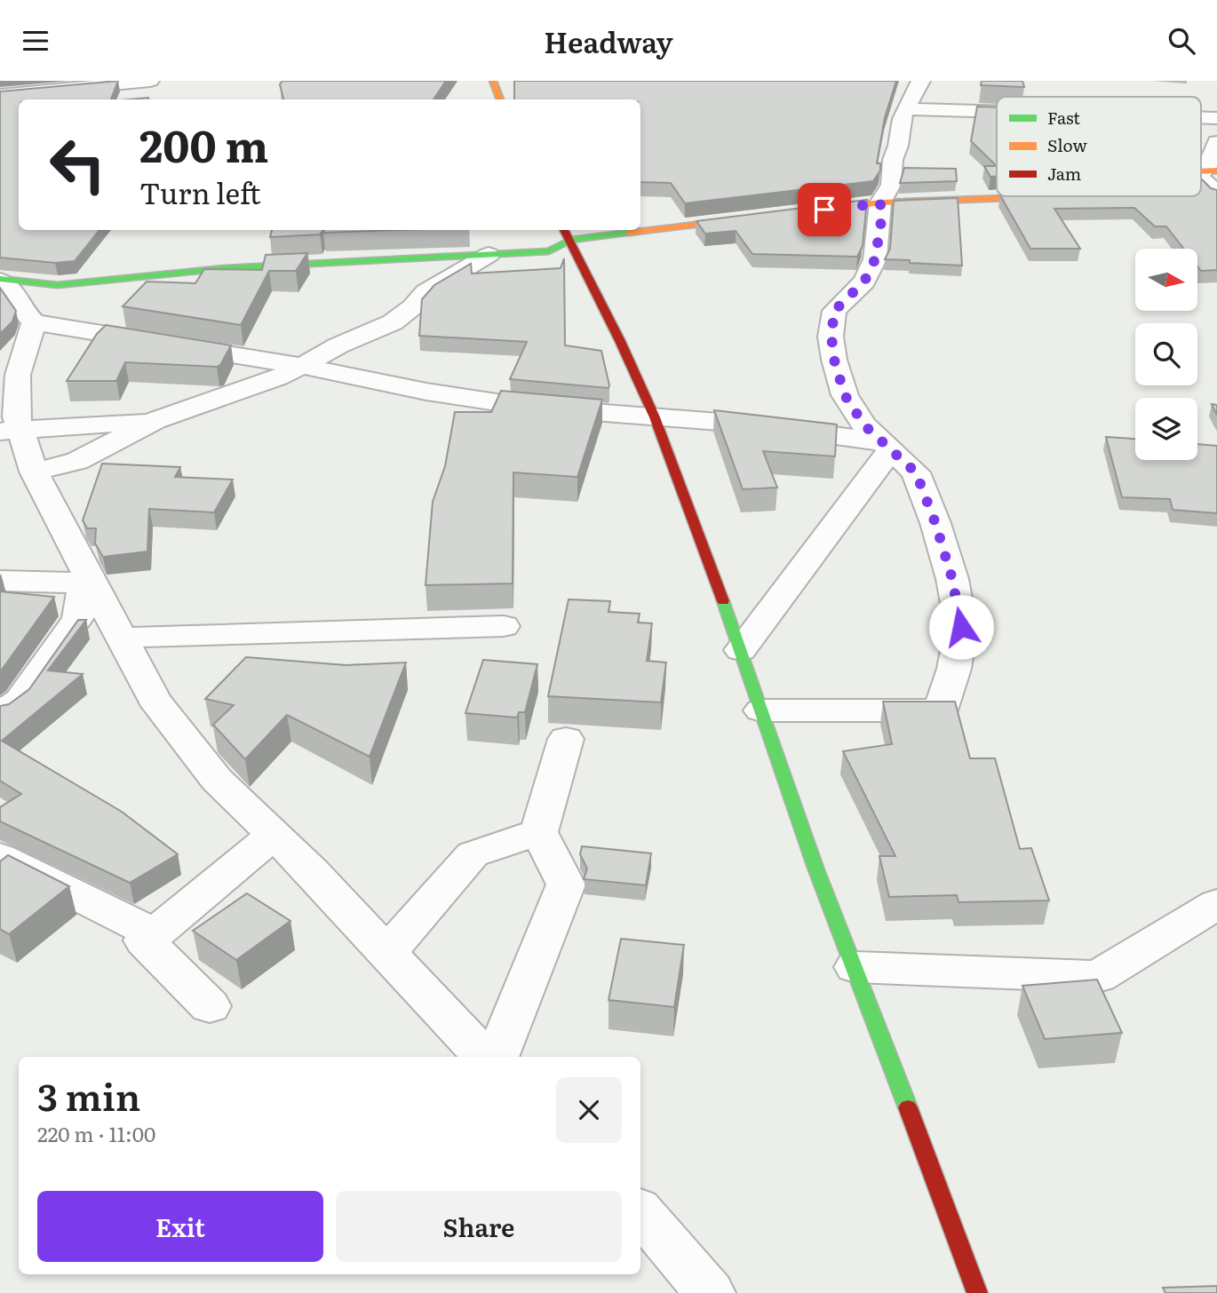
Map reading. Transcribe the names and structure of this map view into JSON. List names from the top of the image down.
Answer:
{
  "legend": ["Fast", "Slow", "Jam"],
  "north": "right",
  "page": {
    "header": "Headway",
    "turn": ["200 m", "Turn left"],
    "heading": ["3 min", "220 m · 11:00"],
    "buttons": ["Exit", "Share"]
  }
}
